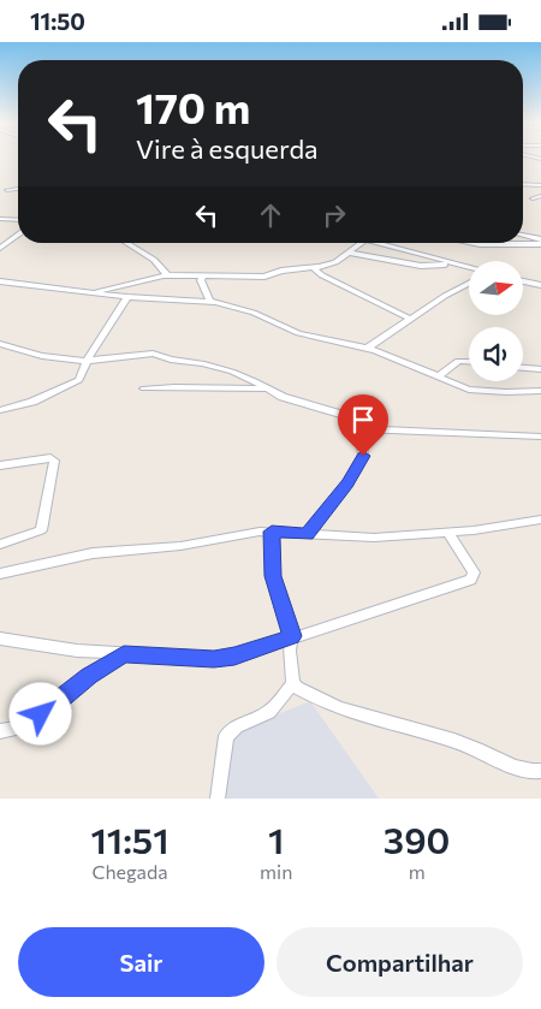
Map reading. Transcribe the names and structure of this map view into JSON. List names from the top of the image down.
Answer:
{
  "north": "right",
  "page": {
    "status": "11:50",
    "turn": ["170 m", "Vire à esquerda"],
    "eta": [
      "11:51",
      "Chegada",
      "1",
      "min",
      "390",
      "m"
    ],
    "buttons": ["Sair", "Compartilhar"]
  }
}
